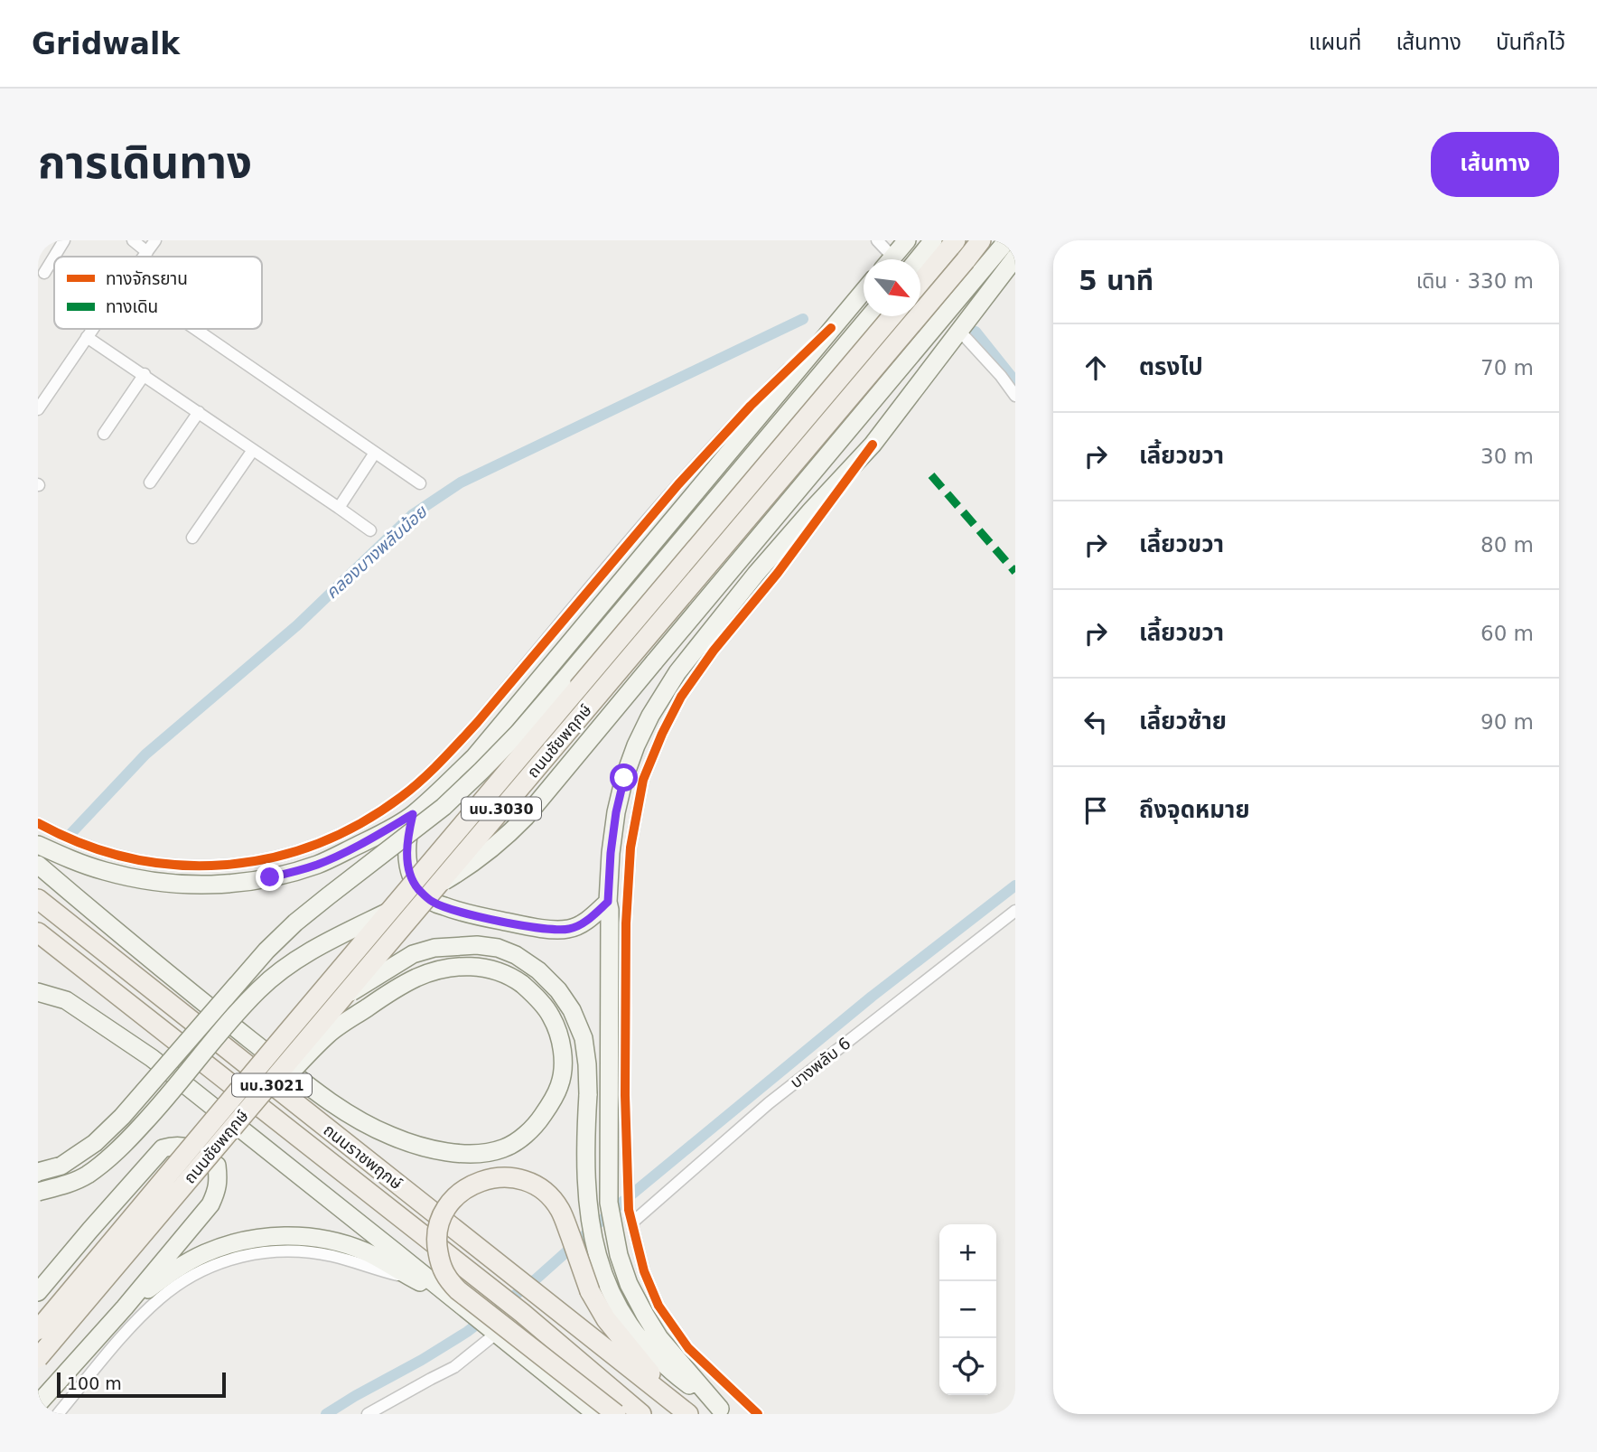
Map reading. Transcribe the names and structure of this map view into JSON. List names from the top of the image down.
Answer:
{
  "streets": {
    "main road": [
      "ถนนชัยพฤกษ์",
      "นบ.3030",
      "นบ.3021",
      "ถนนราชพฤกษ์"
    ],
    "street": ["บางพลับ 6"]
  },
  "water": ["คลองบางพลับน้อย"],
  "legend": ["ทางจักรยาน", "ทางเดิน"],
  "scale_bar": "100 m",
  "north": "bottom right",
  "page": {
    "header": "Gridwalk",
    "nav": ["แผนที่", "เส้นทาง", "บันทึกไว้"],
    "title": "การเดินทาง",
    "buttons": "เส้นทาง",
    "heading": ["5 นาที", "เดิน · 330 m"],
    "list": [
      ["ตรงไป", "70 m"],
      ["เลี้ยวขวา", "30 m"],
      ["เลี้ยวขวา", "80 m"],
      ["เลี้ยวขวา", "60 m"],
      ["เลี้ยวซ้าย", "90 m"],
      "ถึงจุดหมาย"
    ],
    "map_buttons": ["+", "−"],
    "scale": "100 m"
  }
}
